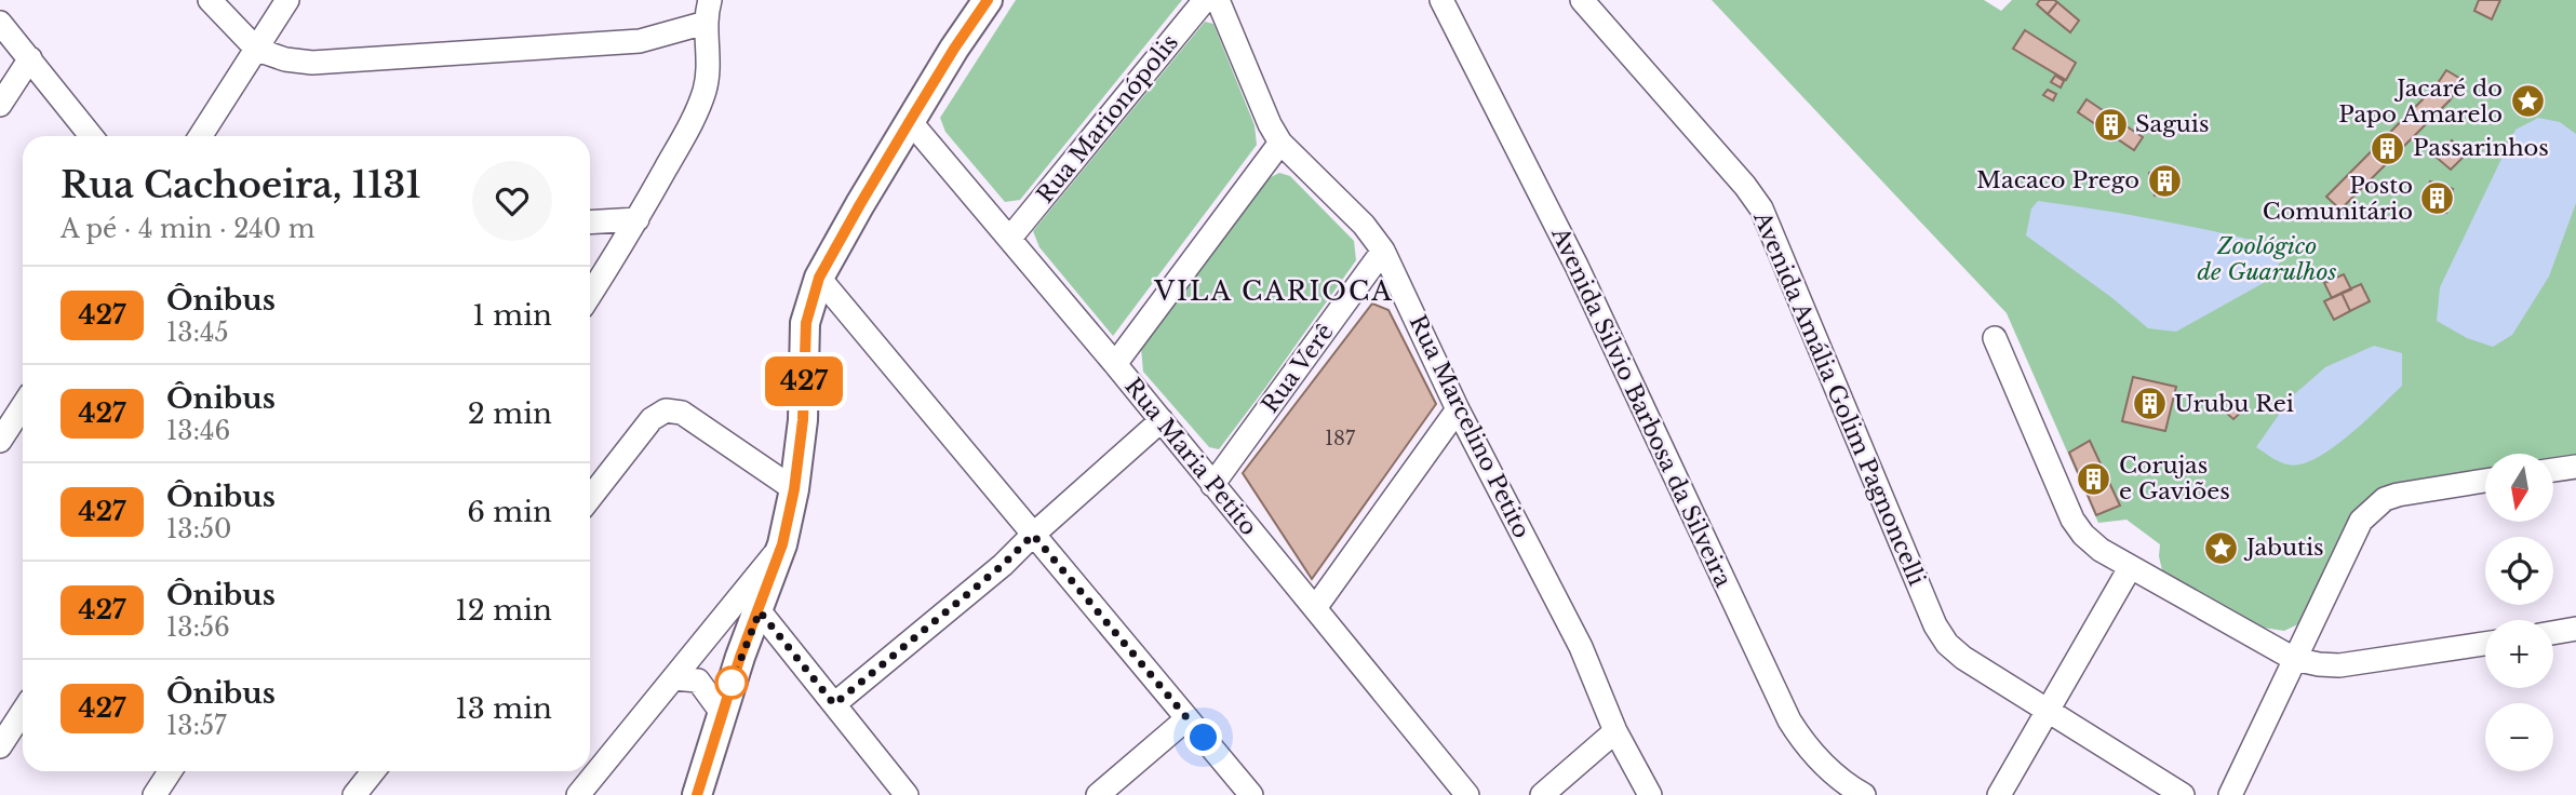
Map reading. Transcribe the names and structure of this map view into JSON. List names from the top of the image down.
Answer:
{
  "streets": {
    "street": [
      "Rua Marionópolis",
      "Rua Verê",
      "Avenida Amália Golim Pagnoncelli",
      "Avenida Silvio Barbosa da Silveira",
      "Rua Marcelino Petito",
      "Rua Maria Petito"
    ]
  },
  "crossings": [
    ["Rua Marionópolis", "Rua Maria Petito"],
    ["Rua Verê", "Rua Marcelino Petito"],
    ["Rua Verê", "Rua Maria Petito"]
  ],
  "districts": ["VILA CARIOCA"],
  "parks": ["Zoológico de Guarulhos"],
  "places": {
    "place": ["Jacaré do Papo Amarelo", "Jabutis"],
    "building": [
      "Saguis",
      "Passarinhos",
      "Macaco Prego",
      "Posto Comunitário",
      "Urubu Rei",
      "Corujas e Gaviões"
    ]
  },
  "lines": ["bus line 427"],
  "house_numbers": ["187"],
  "north": "bottom",
  "page": {
    "on_map": "427",
    "heading": ["Rua Cachoeira, 1131", "A pé · 4 min · 240 m"],
    "list": [
      {
        "mark": "427",
        "name": "Ônibus",
        "note": "13:45",
        "value": "1 min"
      },
      {
        "mark": "427",
        "name": "Ônibus",
        "note": "13:46",
        "value": "2 min"
      },
      {
        "mark": "427",
        "name": "Ônibus",
        "note": "13:50",
        "value": "6 min"
      },
      {
        "mark": "427",
        "name": "Ônibus",
        "note": "13:56",
        "value": "12 min"
      },
      {
        "mark": "427",
        "name": "Ônibus",
        "note": "13:57",
        "value": "13 min"
      }
    ],
    "map_buttons": ["+", "−"]
  }
}
